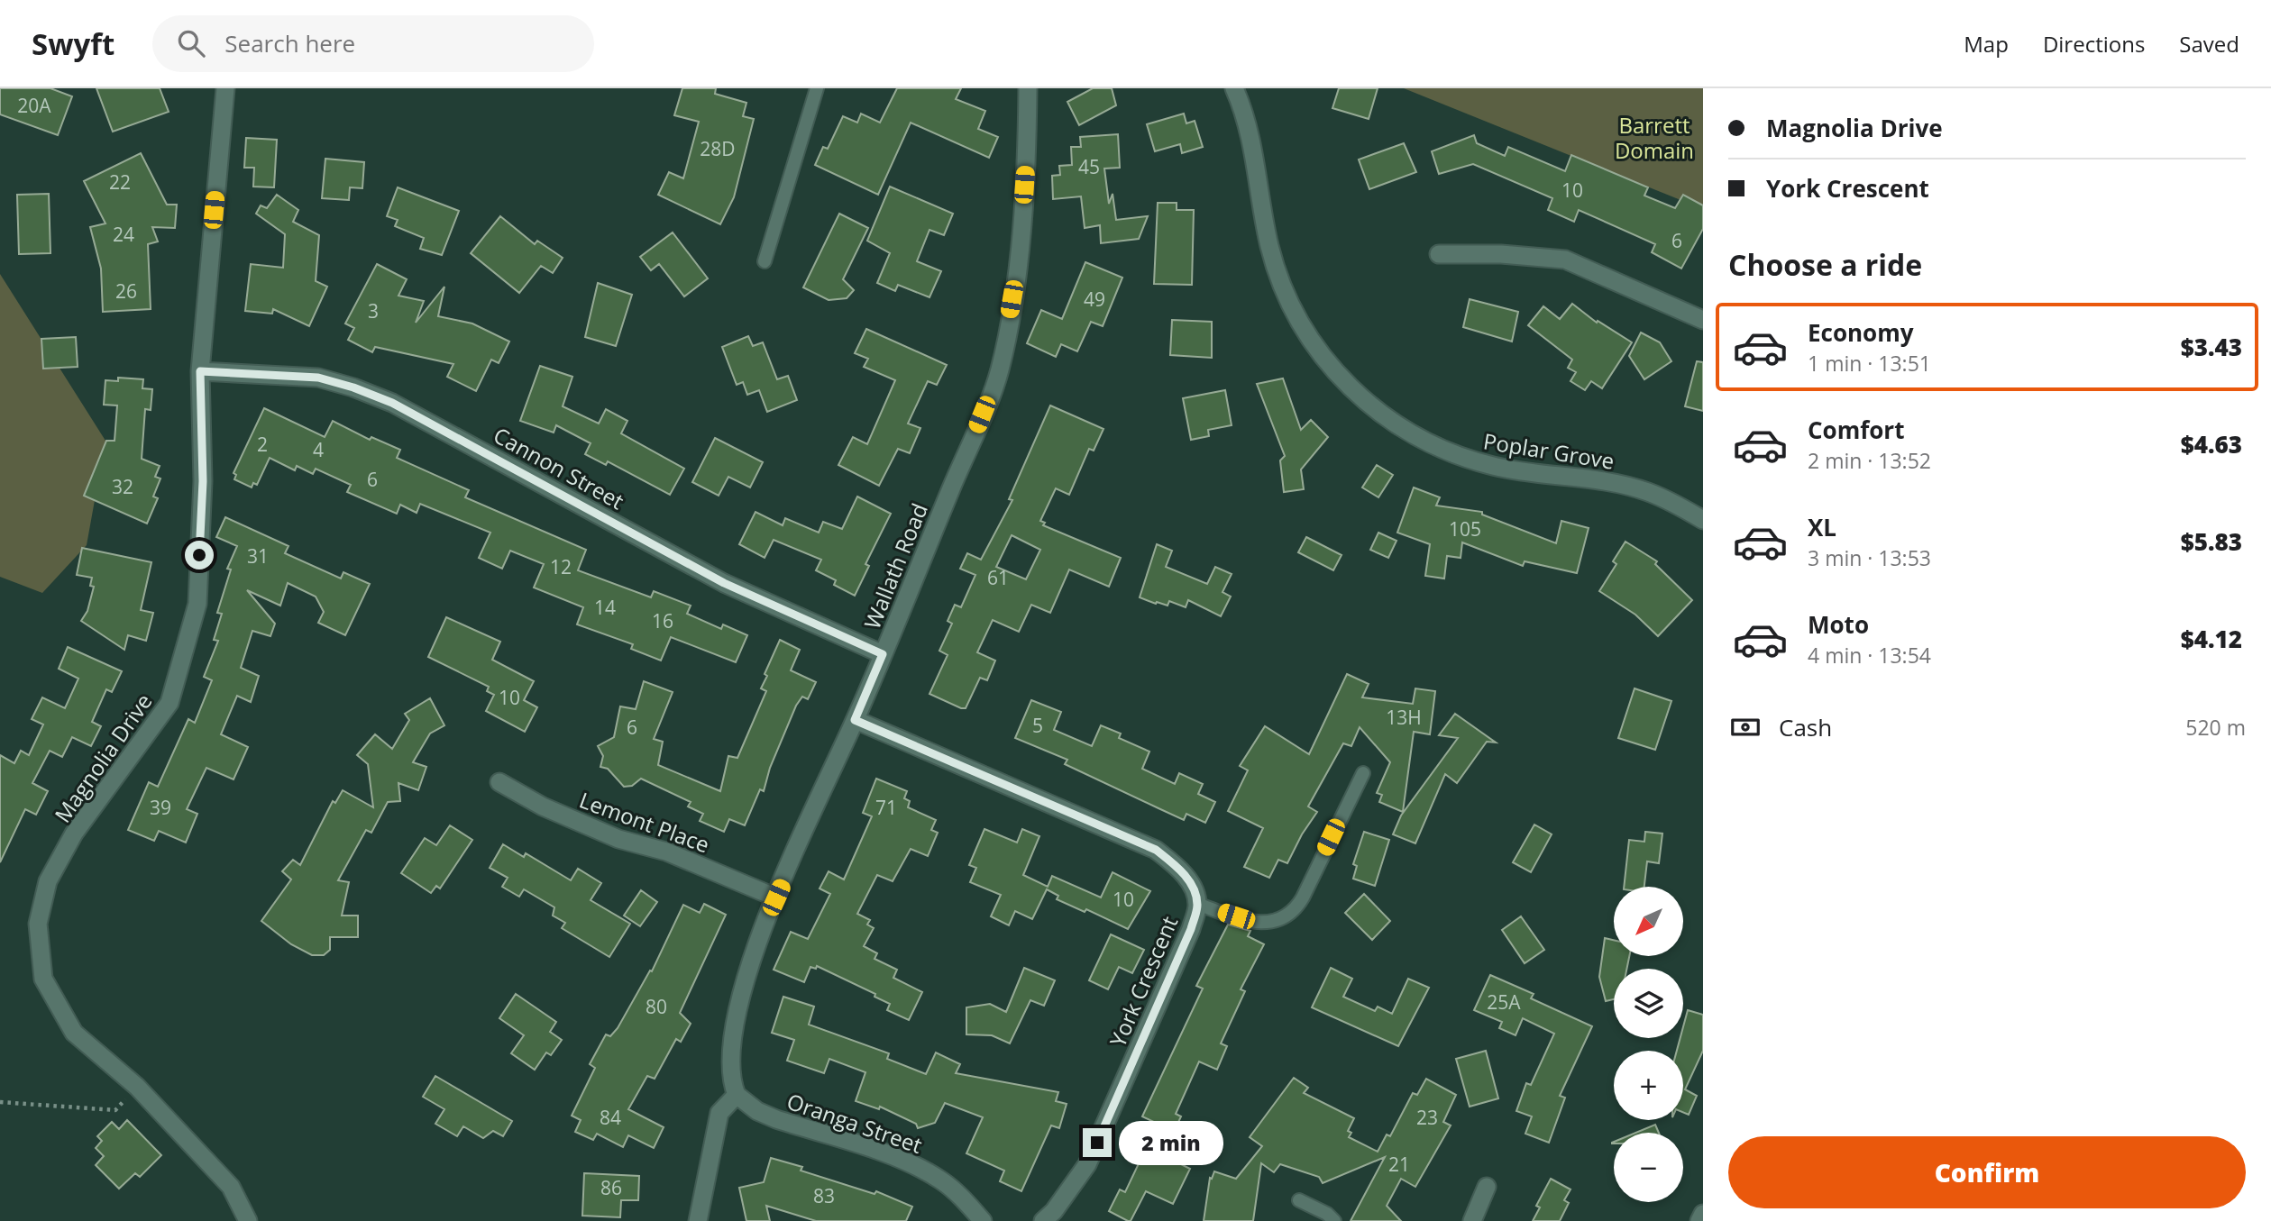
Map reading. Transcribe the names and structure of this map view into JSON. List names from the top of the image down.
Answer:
{
  "streets": {
    "street": [
      "Poplar Grove",
      "Cannon Street",
      "Wallath Road",
      "Magnolia Drive",
      "Lemont Place",
      "York Crescent",
      "Oranga Street"
    ]
  },
  "crossings": [
    ["Cannon Street", "Wallath Road"],
    ["Cannon Street", "Magnolia Drive"],
    ["Wallath Road", "Lemont Place"],
    ["Wallath Road", "York Crescent"],
    ["Wallath Road", "Oranga Street"]
  ],
  "parks": ["Barrett Domain"],
  "house_numbers": [
    "20A",
    "28D",
    "45",
    "22",
    "10",
    "24",
    "6",
    "26",
    "49",
    "3",
    "2",
    "4",
    "6",
    "32",
    "105",
    "31",
    "12",
    "61",
    "14",
    "16",
    "10",
    "13H",
    "5",
    "6",
    "39",
    "71",
    "10",
    "25A",
    "80",
    "84",
    "23",
    "21",
    "86",
    "83"
  ],
  "north": "bottom left",
  "page": {
    "header": "Swyft",
    "search": "Search here",
    "nav": ["Map", "Directions", "Saved"],
    "banner": ["Magnolia Drive", "York Crescent"],
    "heading": "Choose a ride",
    "list": [
      {
        "name": "Economy",
        "note": "1 min · 13:51",
        "value": "$3.43"
      },
      {
        "name": "Comfort",
        "note": "2 min · 13:52",
        "value": "$4.63"
      },
      {
        "name": "XL",
        "note": "3 min · 13:53",
        "value": "$5.83"
      },
      {
        "name": "Moto",
        "note": "4 min · 13:54",
        "value": "$4.12"
      }
    ],
    "pay": ["Cash", "520 m"],
    "map_buttons": ["+", "−"],
    "bubble": "2 min",
    "buttons": "Confirm"
  }
}
